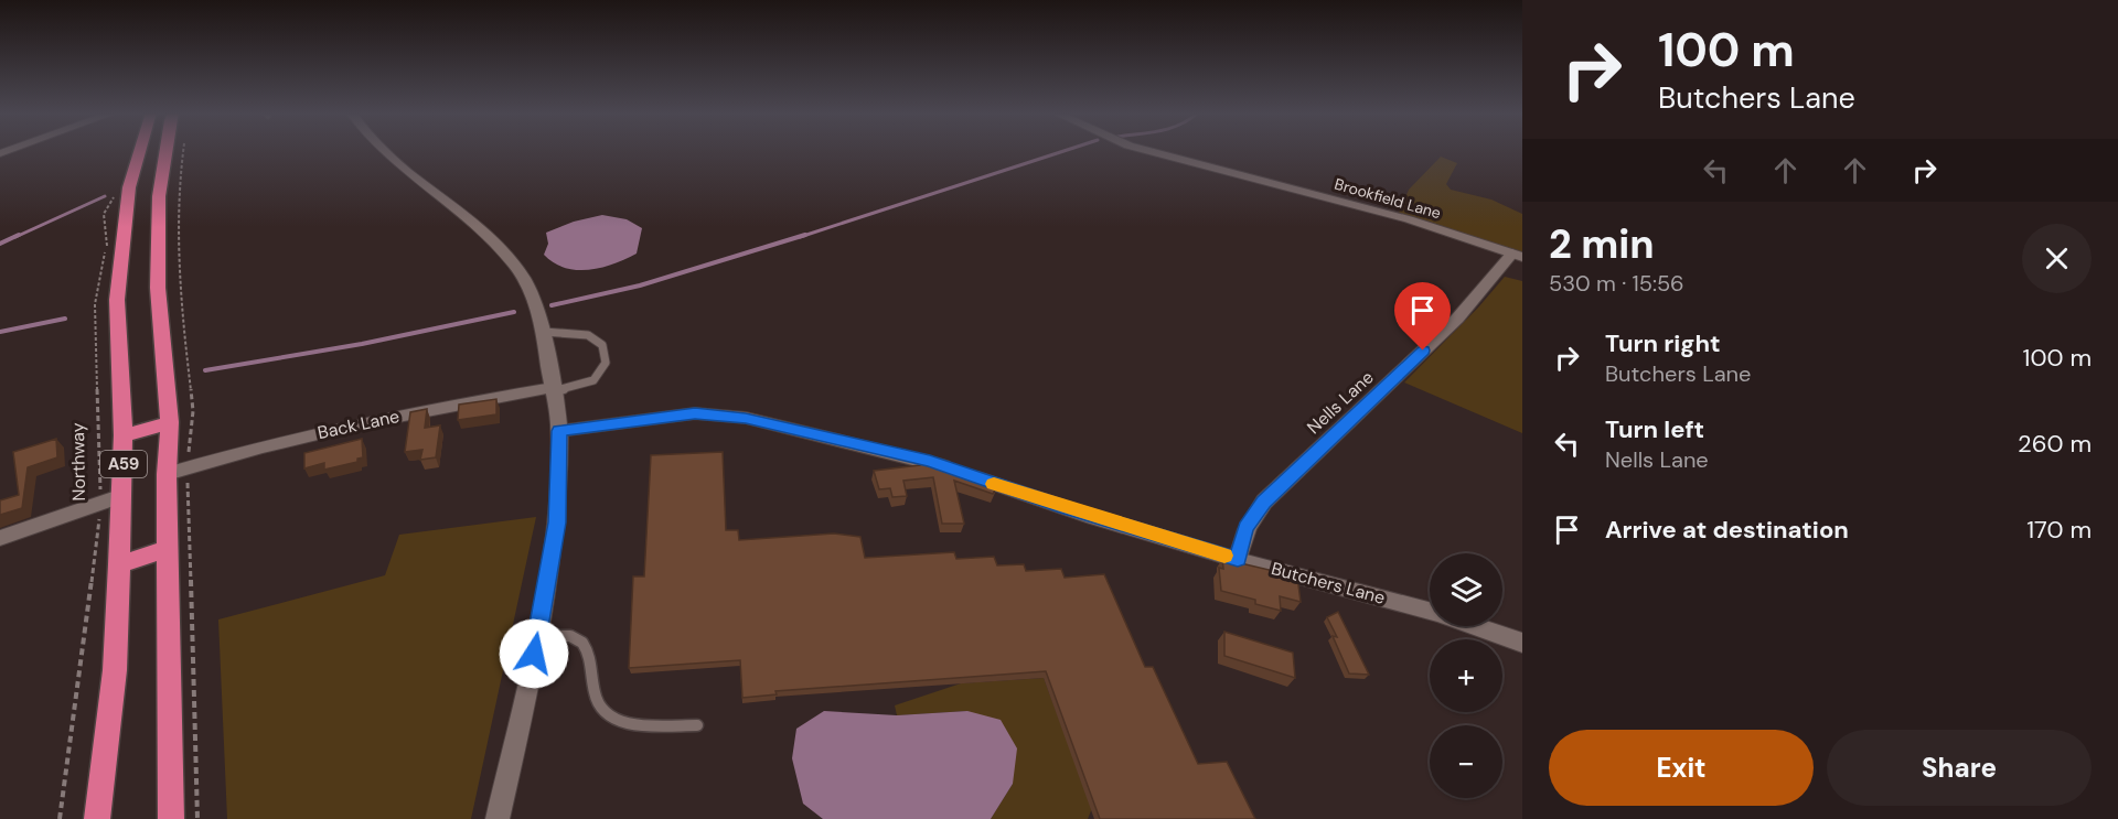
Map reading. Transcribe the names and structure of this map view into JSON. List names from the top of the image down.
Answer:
{
  "streets": {
    "highway": ["A59"],
    "street": [
      "Brookfield Lane",
      "Nells Lane",
      "Back Lane",
      "Butchers Lane"
    ],
    "path": ["Northway"]
  },
  "crossings": [
    ["Brookfield Lane", "Nells Lane"],
    ["Nells Lane", "Butchers Lane"],
    ["Back Lane", "A59"]
  ],
  "page": {
    "turn": ["100 m", "Butchers Lane"],
    "heading": ["2 min", "530 m · 15:56"],
    "list": [
      {
        "name": "Turn right",
        "note": "Butchers Lane",
        "value": "100 m"
      },
      {
        "name": "Turn left",
        "note": "Nells Lane",
        "value": "260 m"
      },
      {
        "name": "Arrive at destination",
        "value": "170 m"
      }
    ],
    "map_buttons": ["+", "−"],
    "buttons": ["Exit", "Share"]
  }
}
